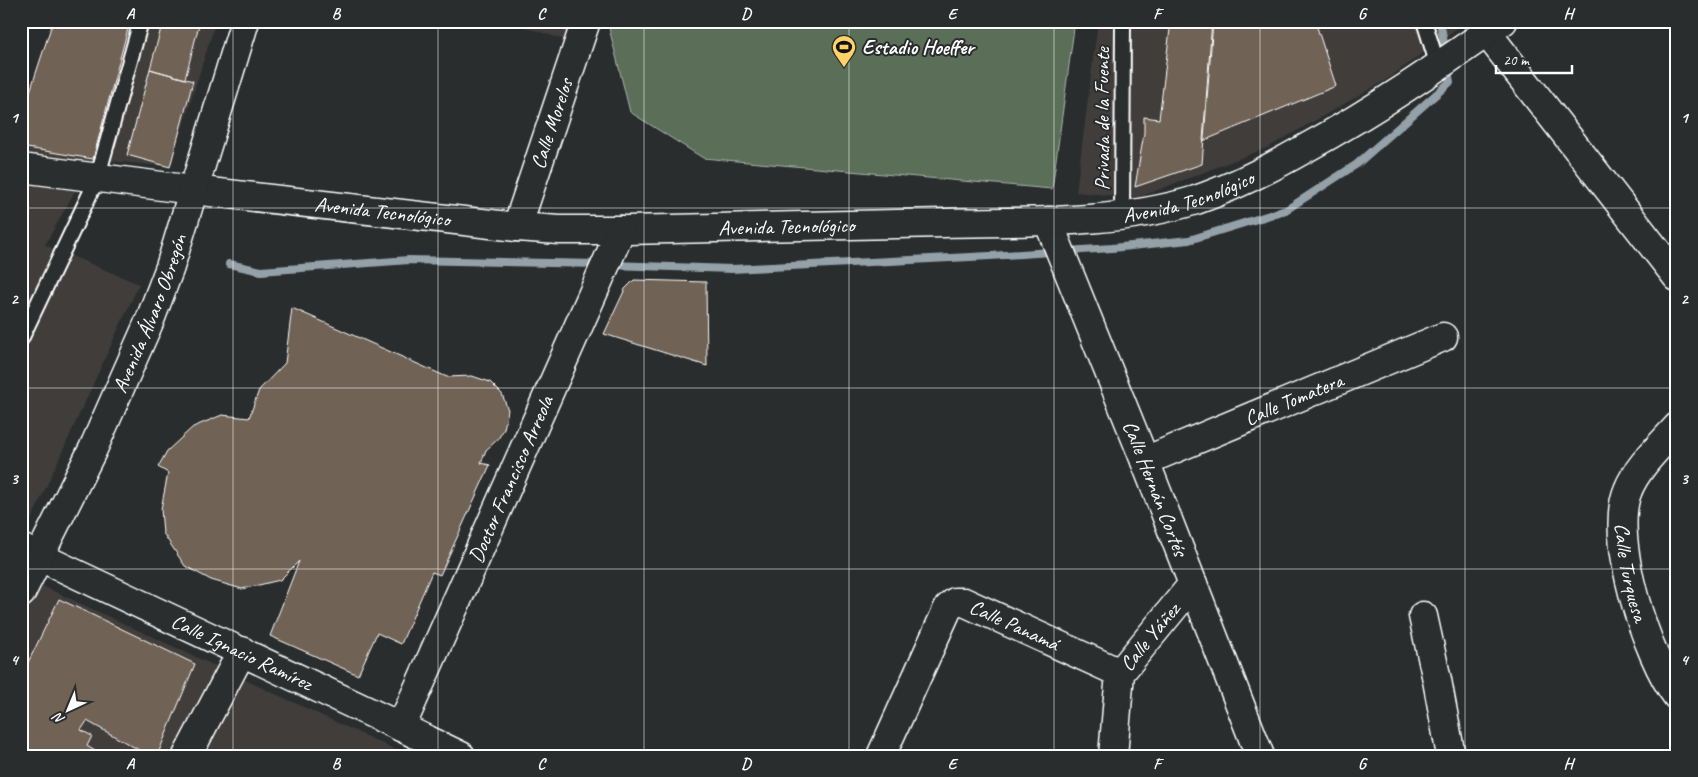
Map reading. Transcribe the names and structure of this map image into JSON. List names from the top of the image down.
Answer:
{
  "streets": {
    "main road": [
      "Calle Morelos",
      "Avenida Tecnológico",
      "Avenida Álvaro Obregón",
      "Calle Tomatera",
      "Doctor Francisco Arreola",
      "Calle Hernán Cortés",
      "Calle Turquesa",
      "Calle Panamá",
      "Calle Yáñez",
      "Calle Ignacio Ramírez"
    ],
    "lane": ["Privada de la Fuente"]
  },
  "crossings": [
    ["Privada de la Fuente", "Avenida Tecnológico"],
    ["Calle Morelos", "Avenida Tecnológico"],
    ["Avenida Tecnológico", "Avenida Álvaro Obregón"],
    ["Avenida Tecnológico", "Doctor Francisco Arreola"],
    ["Avenida Tecnológico", "Calle Hernán Cortés"],
    ["Avenida Álvaro Obregón", "Calle Ignacio Ramírez"],
    ["Calle Tomatera", "Calle Hernán Cortés"],
    ["Doctor Francisco Arreola", "Calle Ignacio Ramírez"],
    ["Calle Hernán Cortés", "Calle Yáñez"],
    ["Calle Panamá", "Calle Yáñez"]
  ],
  "places": {
    "sports": ["Estadio Hoeffer"]
  },
  "scale_bar": "20 m",
  "north": "bottom left",
  "grid": {
    "columns": [
      "A",
      "B",
      "C",
      "D",
      "E",
      "F",
      "G",
      "H"
    ],
    "rows": [
      "1",
      "2",
      "3",
      "4"
    ]
  }
}
